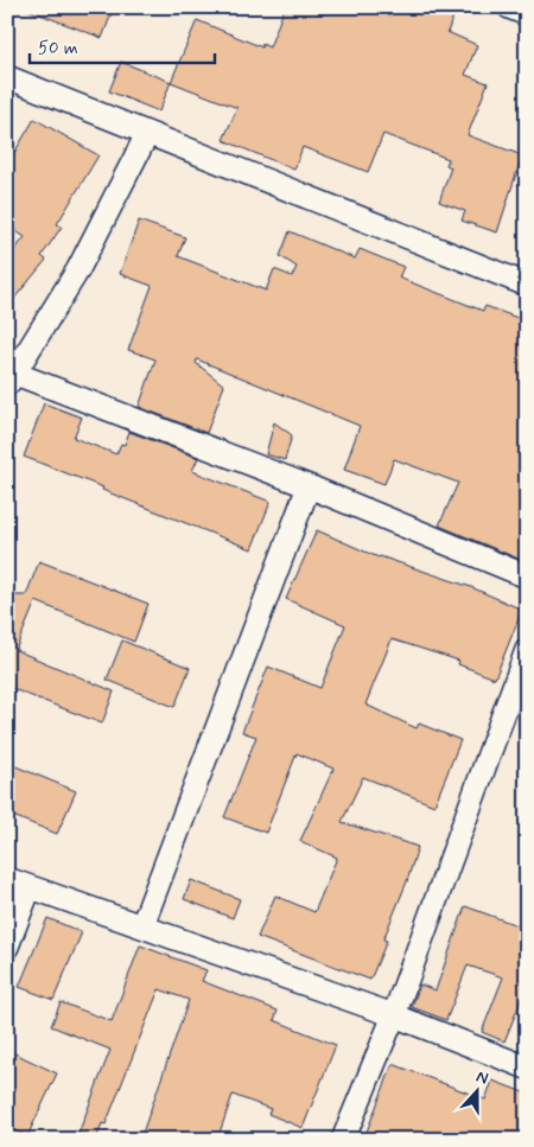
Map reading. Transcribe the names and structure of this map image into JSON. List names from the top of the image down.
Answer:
{
  "scale_bar": "50 m",
  "north": "top"
}
